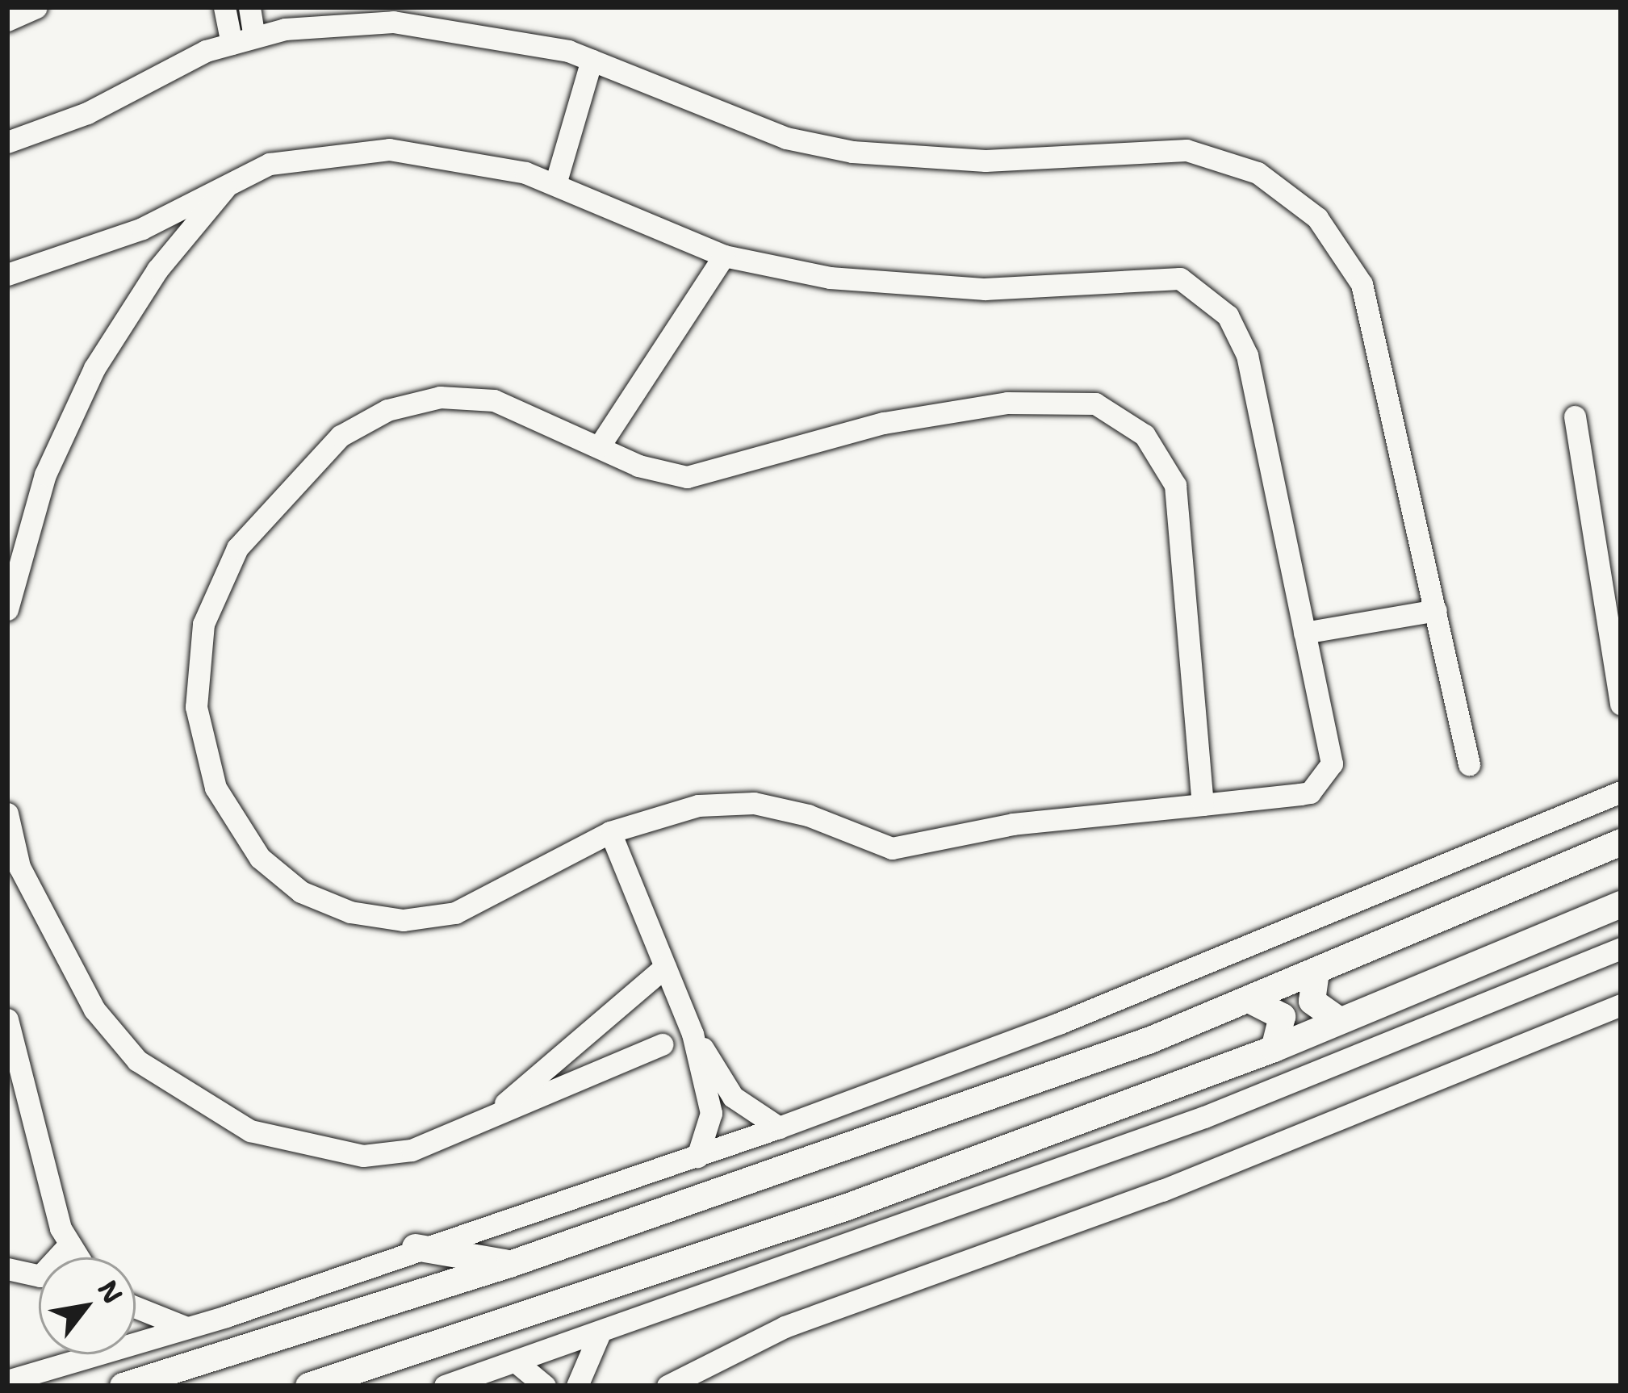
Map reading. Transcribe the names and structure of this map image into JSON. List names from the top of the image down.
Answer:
{
  "north": "top right"
}
